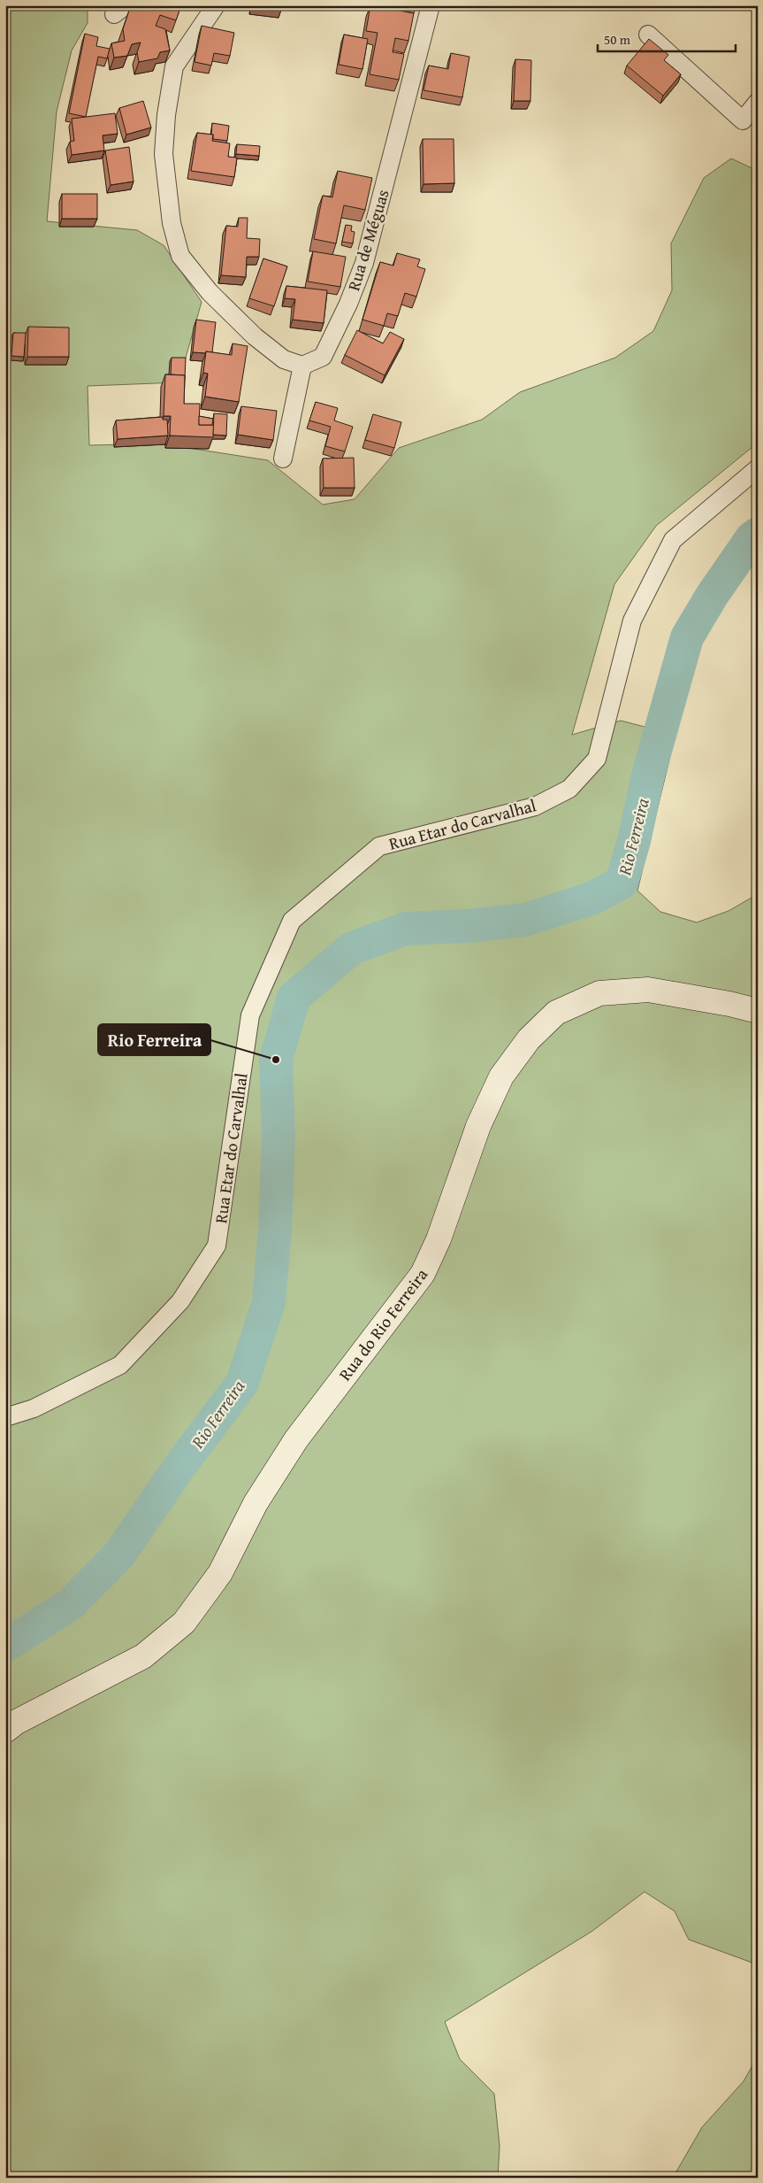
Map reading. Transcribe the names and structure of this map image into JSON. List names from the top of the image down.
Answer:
{
  "streets": {
    "street": ["Rua de Méguas", "Rua Etar do Carvalhal", "Rua do Rio Ferreira"]
  },
  "water": ["Rio Ferreira"],
  "places": ["Rio Ferreira"],
  "scale_bar": "50 m"
}
